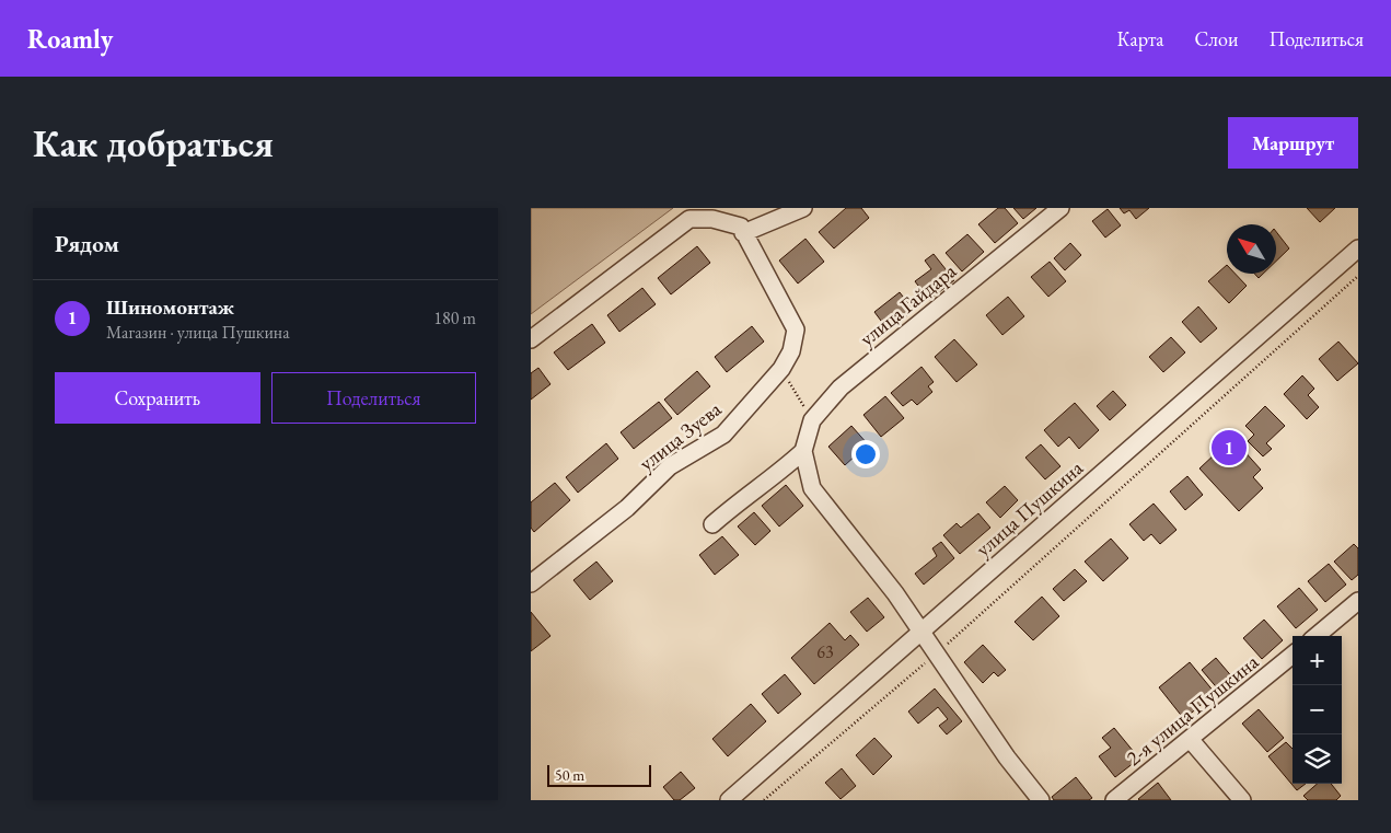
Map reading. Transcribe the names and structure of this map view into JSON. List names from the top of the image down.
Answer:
{
  "streets": {
    "street": [
      "улица Гайдара",
      "улица Зуева",
      "улица Пушкина",
      "2-я улица Пушкина"
    ]
  },
  "house_numbers": ["63"],
  "scale_bar": "50 m",
  "north": "top left",
  "page": {
    "header": "Roamly",
    "nav": ["Карта", "Слои", "Поделиться"],
    "buttons": [
      "Маршрут",
      ["Сохранить", "Поделиться"]
    ],
    "title": "Как добраться",
    "heading": "Рядом",
    "list": [
      {
        "mark": "1",
        "name": "Шиномонтаж",
        "note": "Магазин · улица Пушкина",
        "value": "180 m"
      }
    ],
    "pins": "1",
    "map_buttons": ["+", "−"],
    "scale": "50 m"
  }
}
